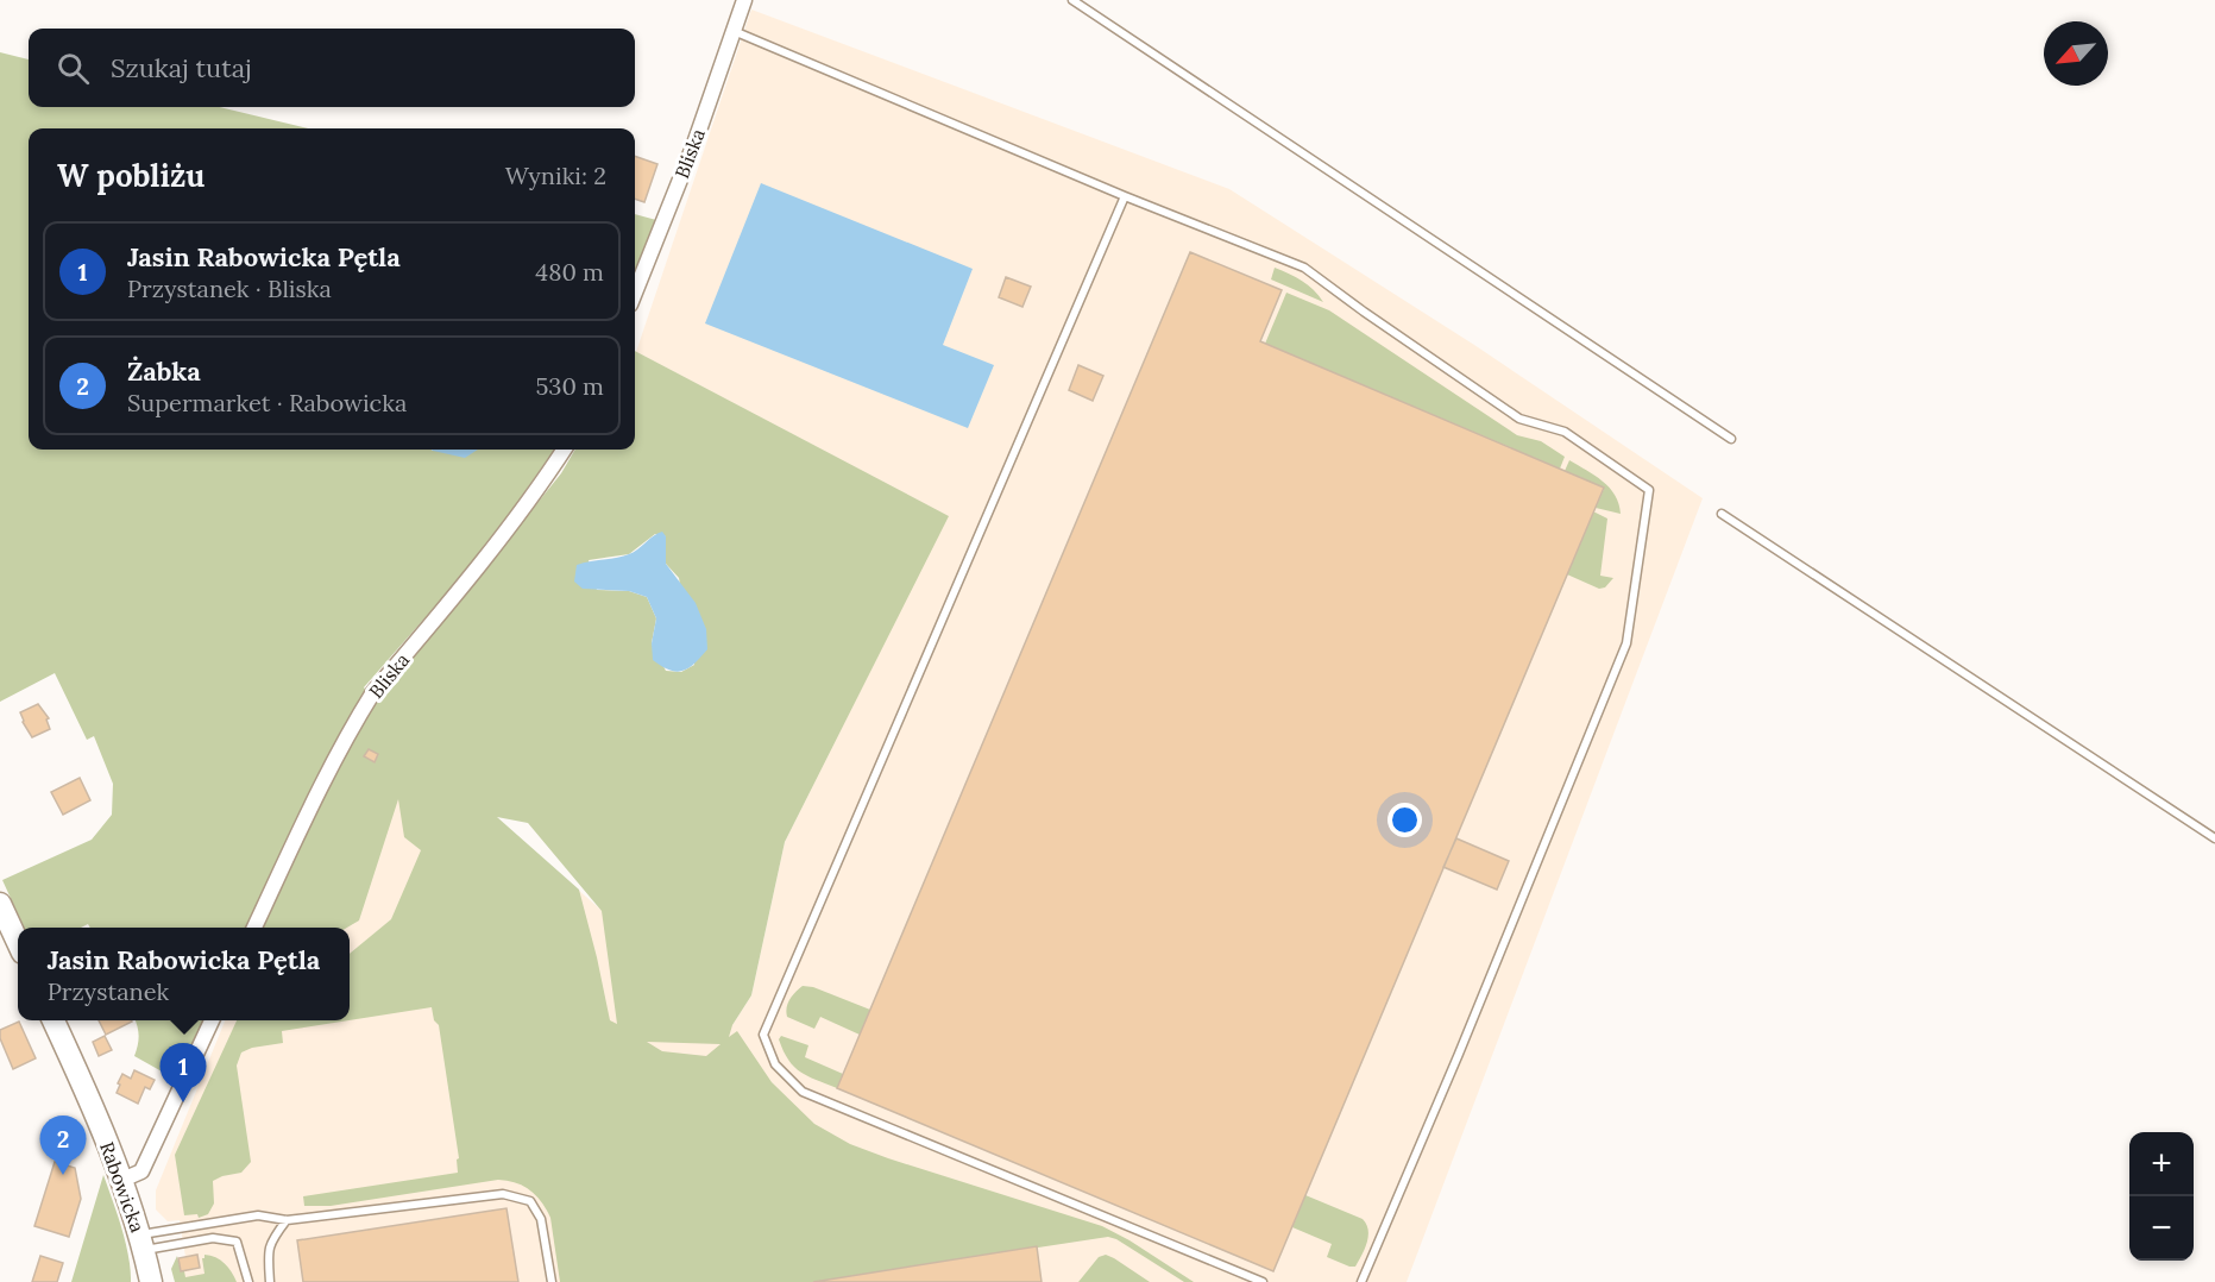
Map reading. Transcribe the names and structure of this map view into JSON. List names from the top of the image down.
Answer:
{
  "streets": {
    "street": ["Bliska", "Rabowicka"]
  },
  "north": "bottom left",
  "page": {
    "search": "Szukaj tutaj",
    "heading": ["W pobliżu", "Wyniki: 2"],
    "list": [
      {
        "mark": "1",
        "name": "Jasin Rabowicka Pętla",
        "note": "Przystanek · Bliska",
        "value": "480 m"
      },
      {
        "mark": "2",
        "name": "Żabka",
        "note": "Supermarket · Rabowicka",
        "value": "530 m"
      }
    ],
    "popup": ["Jasin Rabowicka Pętla", "Przystanek"],
    "pins": ["1", "2"],
    "map_buttons": ["+", "−"]
  }
}
